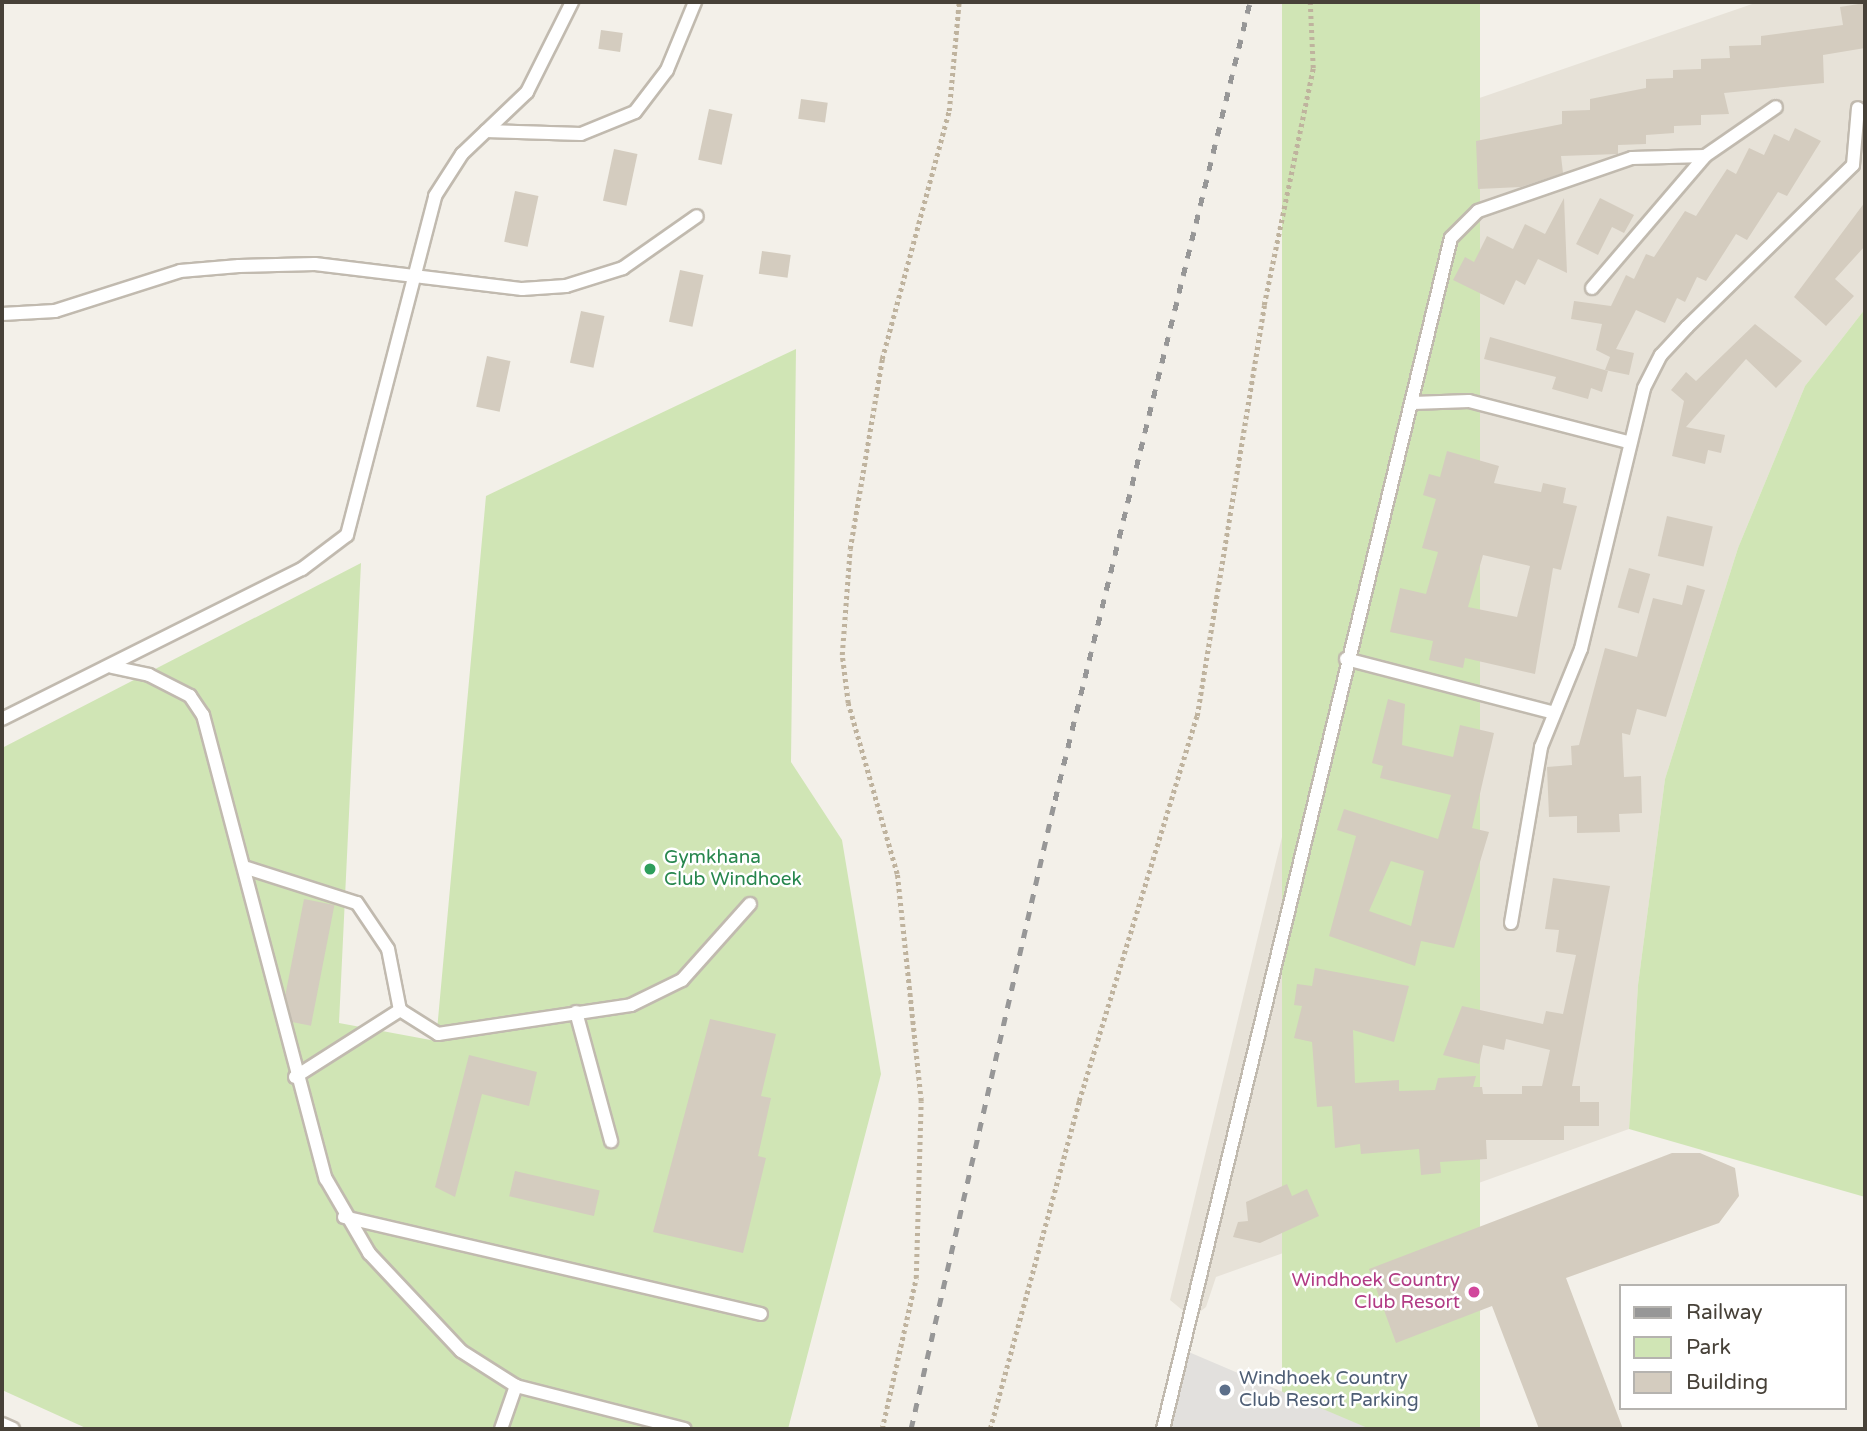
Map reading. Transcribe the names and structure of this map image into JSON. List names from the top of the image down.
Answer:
{
  "places": ["Gymkhana Club Windhoek", "Windhoek Country Club Resort", "Windhoek Country Club Resort Parking"],
  "legend": ["Railway", "Park", "Building"]
}
